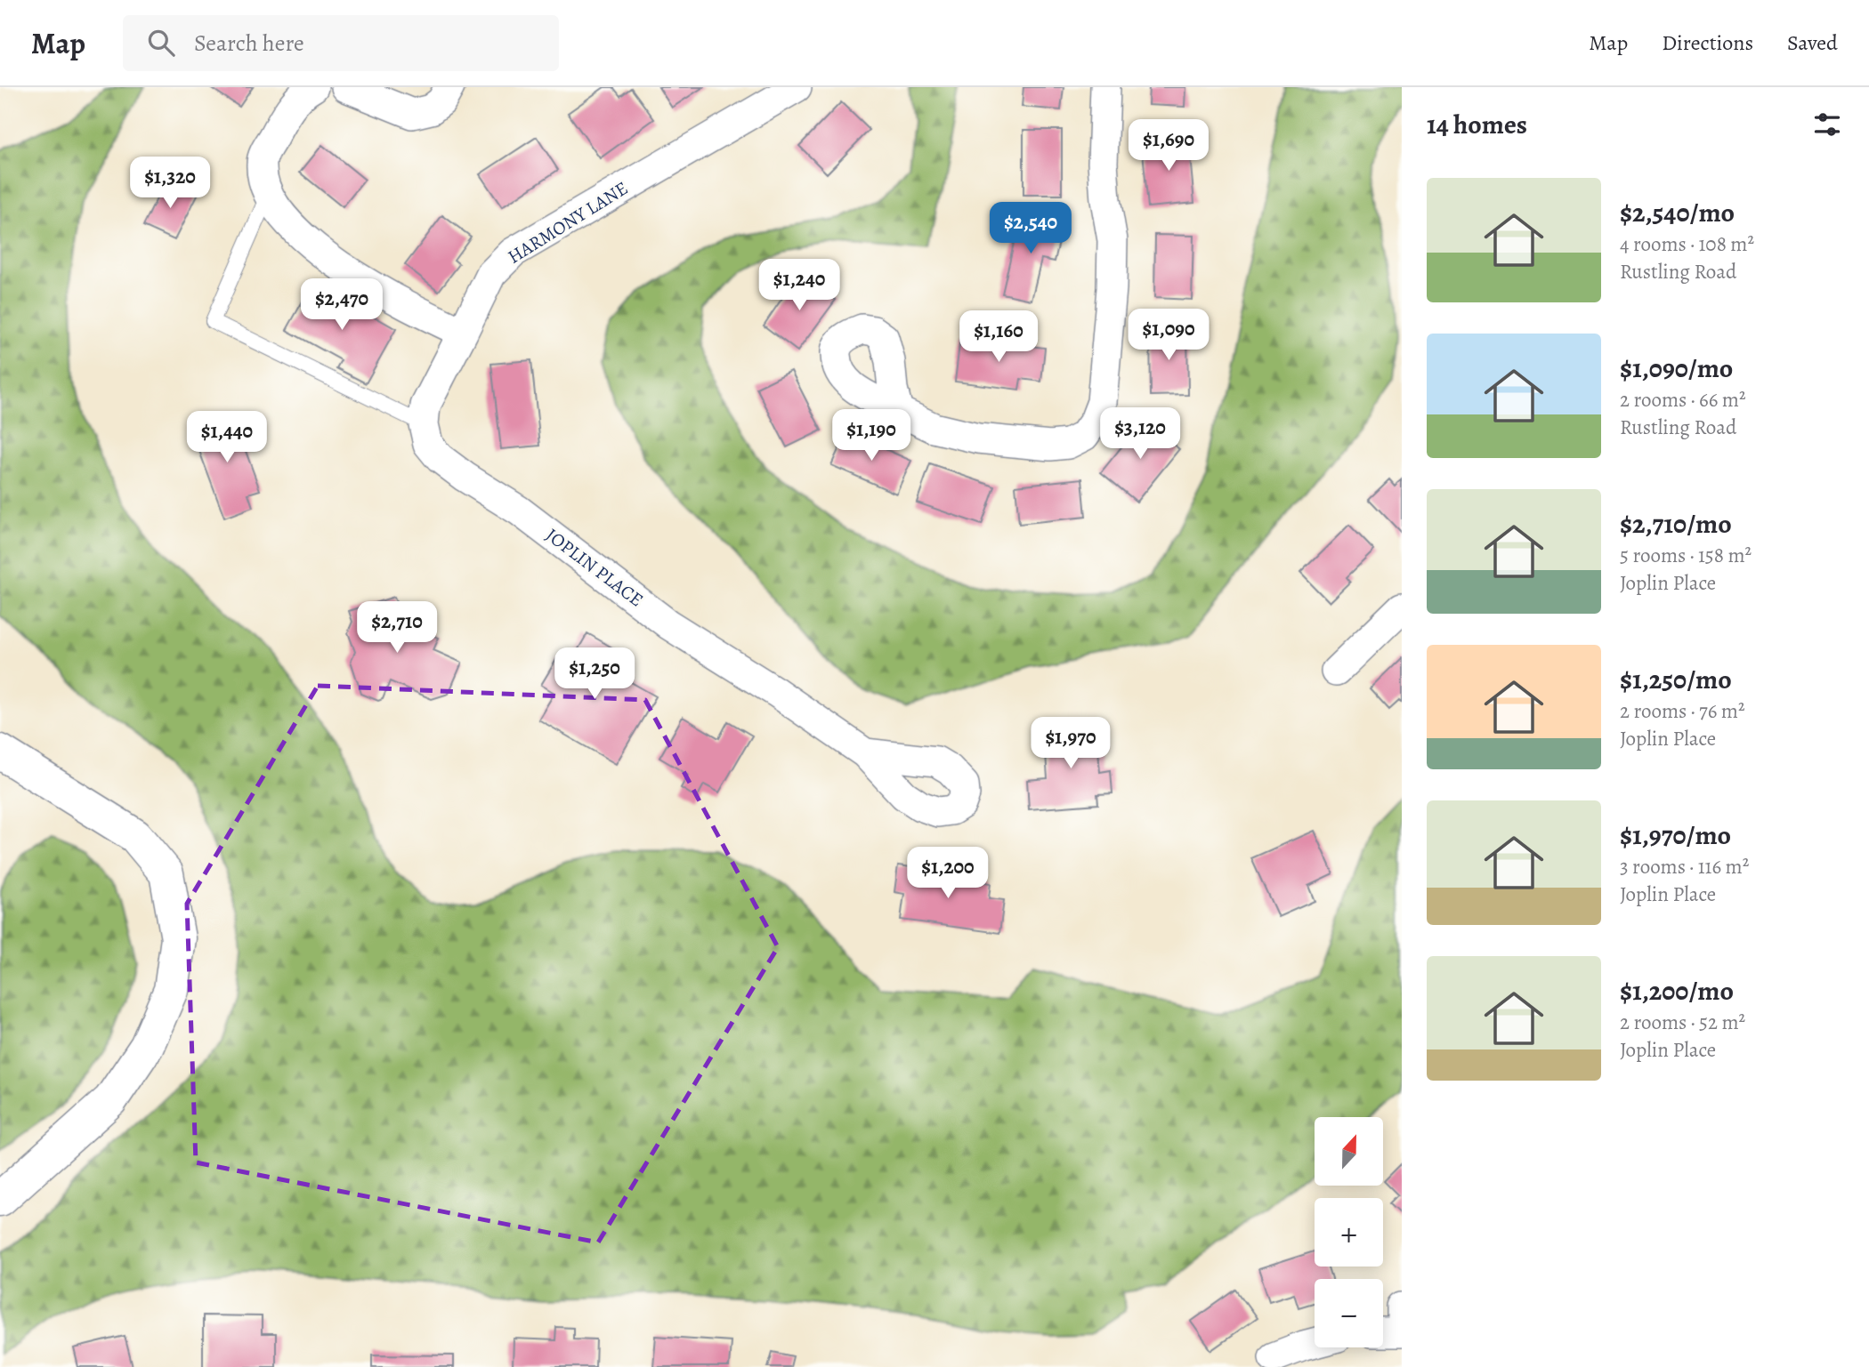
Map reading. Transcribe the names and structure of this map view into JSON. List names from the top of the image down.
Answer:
{
  "streets": {
    "street": ["HARMONY LANE", "JOPLIN PLACE"]
  },
  "north": "top",
  "page": {
    "header": "Map",
    "search": "Search here",
    "nav": ["Map", "Directions", "Saved"],
    "heading": "14 homes",
    "price": [
      "$1,690",
      "$1,320",
      "$2,540",
      "$1,240",
      "$2,470",
      "$1,090",
      "$1,160",
      "$3,120",
      "$1,190",
      "$1,440",
      "$2,710",
      "$1,250",
      "$1,970",
      "$1,200"
    ],
    "list": [
      {
        "name": "$2,540/mo",
        "note": "4 rooms · 108 m² · Rustling Road"
      },
      {
        "name": "$1,090/mo",
        "note": "2 rooms · 66 m² · Rustling Road"
      },
      {
        "name": "$2,710/mo",
        "note": "5 rooms · 158 m² · Joplin Place"
      },
      {
        "name": "$1,250/mo",
        "note": "2 rooms · 76 m² · Joplin Place"
      },
      {
        "name": "$1,970/mo",
        "note": "3 rooms · 116 m² · Joplin Place"
      },
      {
        "name": "$1,200/mo",
        "note": "2 rooms · 52 m² · Joplin Place"
      }
    ],
    "map_buttons": ["+", "−"]
  }
}
